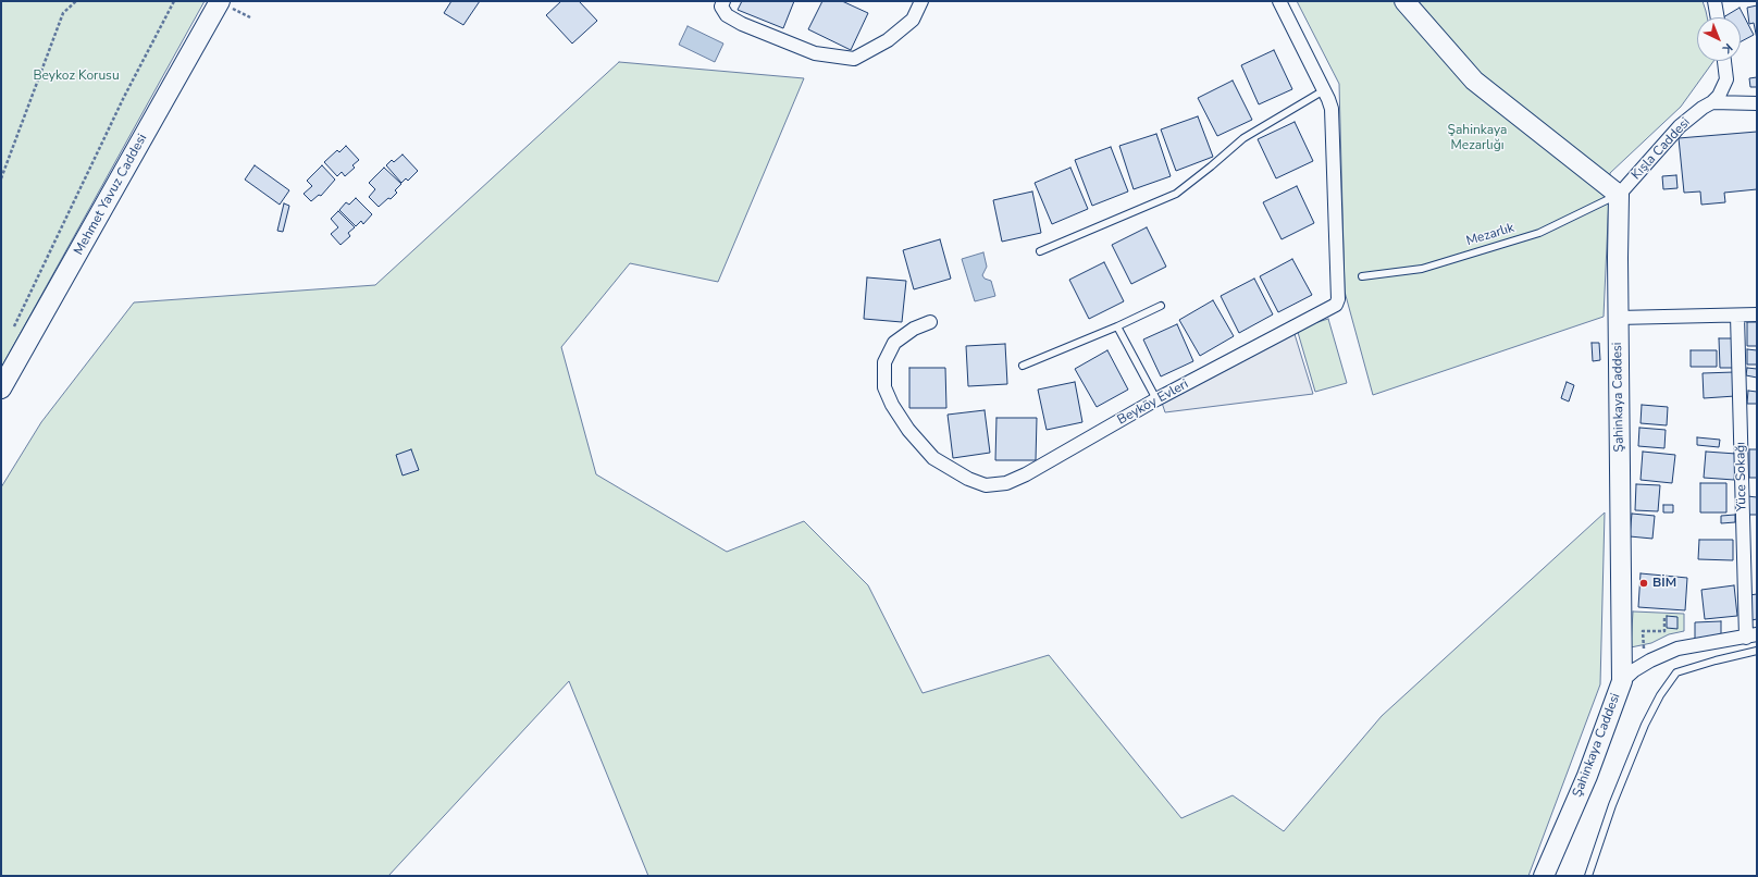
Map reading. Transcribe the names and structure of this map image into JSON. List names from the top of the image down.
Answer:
{
  "streets": {
    "street": [
      "Kışla Caddesi",
      "Mehmet Yavuz Caddesi",
      "Şahinkaya Caddesi",
      "Beyköy Evleri",
      "Yüce Sokağı"
    ],
    "lane": ["Mezarlık"]
  },
  "crossings": [
    ["Kışla Caddesi", "Mezarlık"],
    ["Kışla Caddesi", "Şahinkaya Caddesi"],
    ["Mezarlık", "Şahinkaya Caddesi"]
  ],
  "parks": ["Beykoz Korusu", "Şahinkaya Mezarlığı"],
  "places": ["BİM"],
  "north": "bottom right"
}
